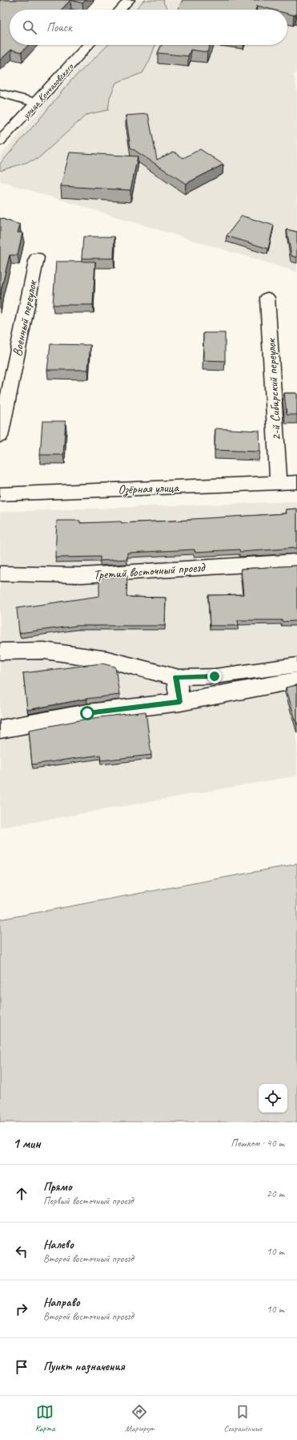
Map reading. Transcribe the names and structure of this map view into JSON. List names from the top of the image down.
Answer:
{
  "streets": {
    "street": [
      "улица Кончаловского",
      "Военный переулок",
      "2-й Сибирский переулок",
      "Озёрная улица",
      "Третий восточный проезд"
    ]
  },
  "crossings": [
    ["2-й Сибирский переулок", "Озёрная улица"]
  ],
  "page": {
    "search": "Поиск",
    "heading": ["1 мин", "Пешком · 40 m"],
    "list": [
      ["Прямо", "Первый восточный проезд", "20 m"],
      ["Налево", "Второй восточный проезд", "10 m"],
      ["Направо", "Второй восточный проезд", "10 m"],
      "Пункт назначения"
    ],
    "nav": ["Карта", "Маршрут", "Сохранённые"]
  }
}
